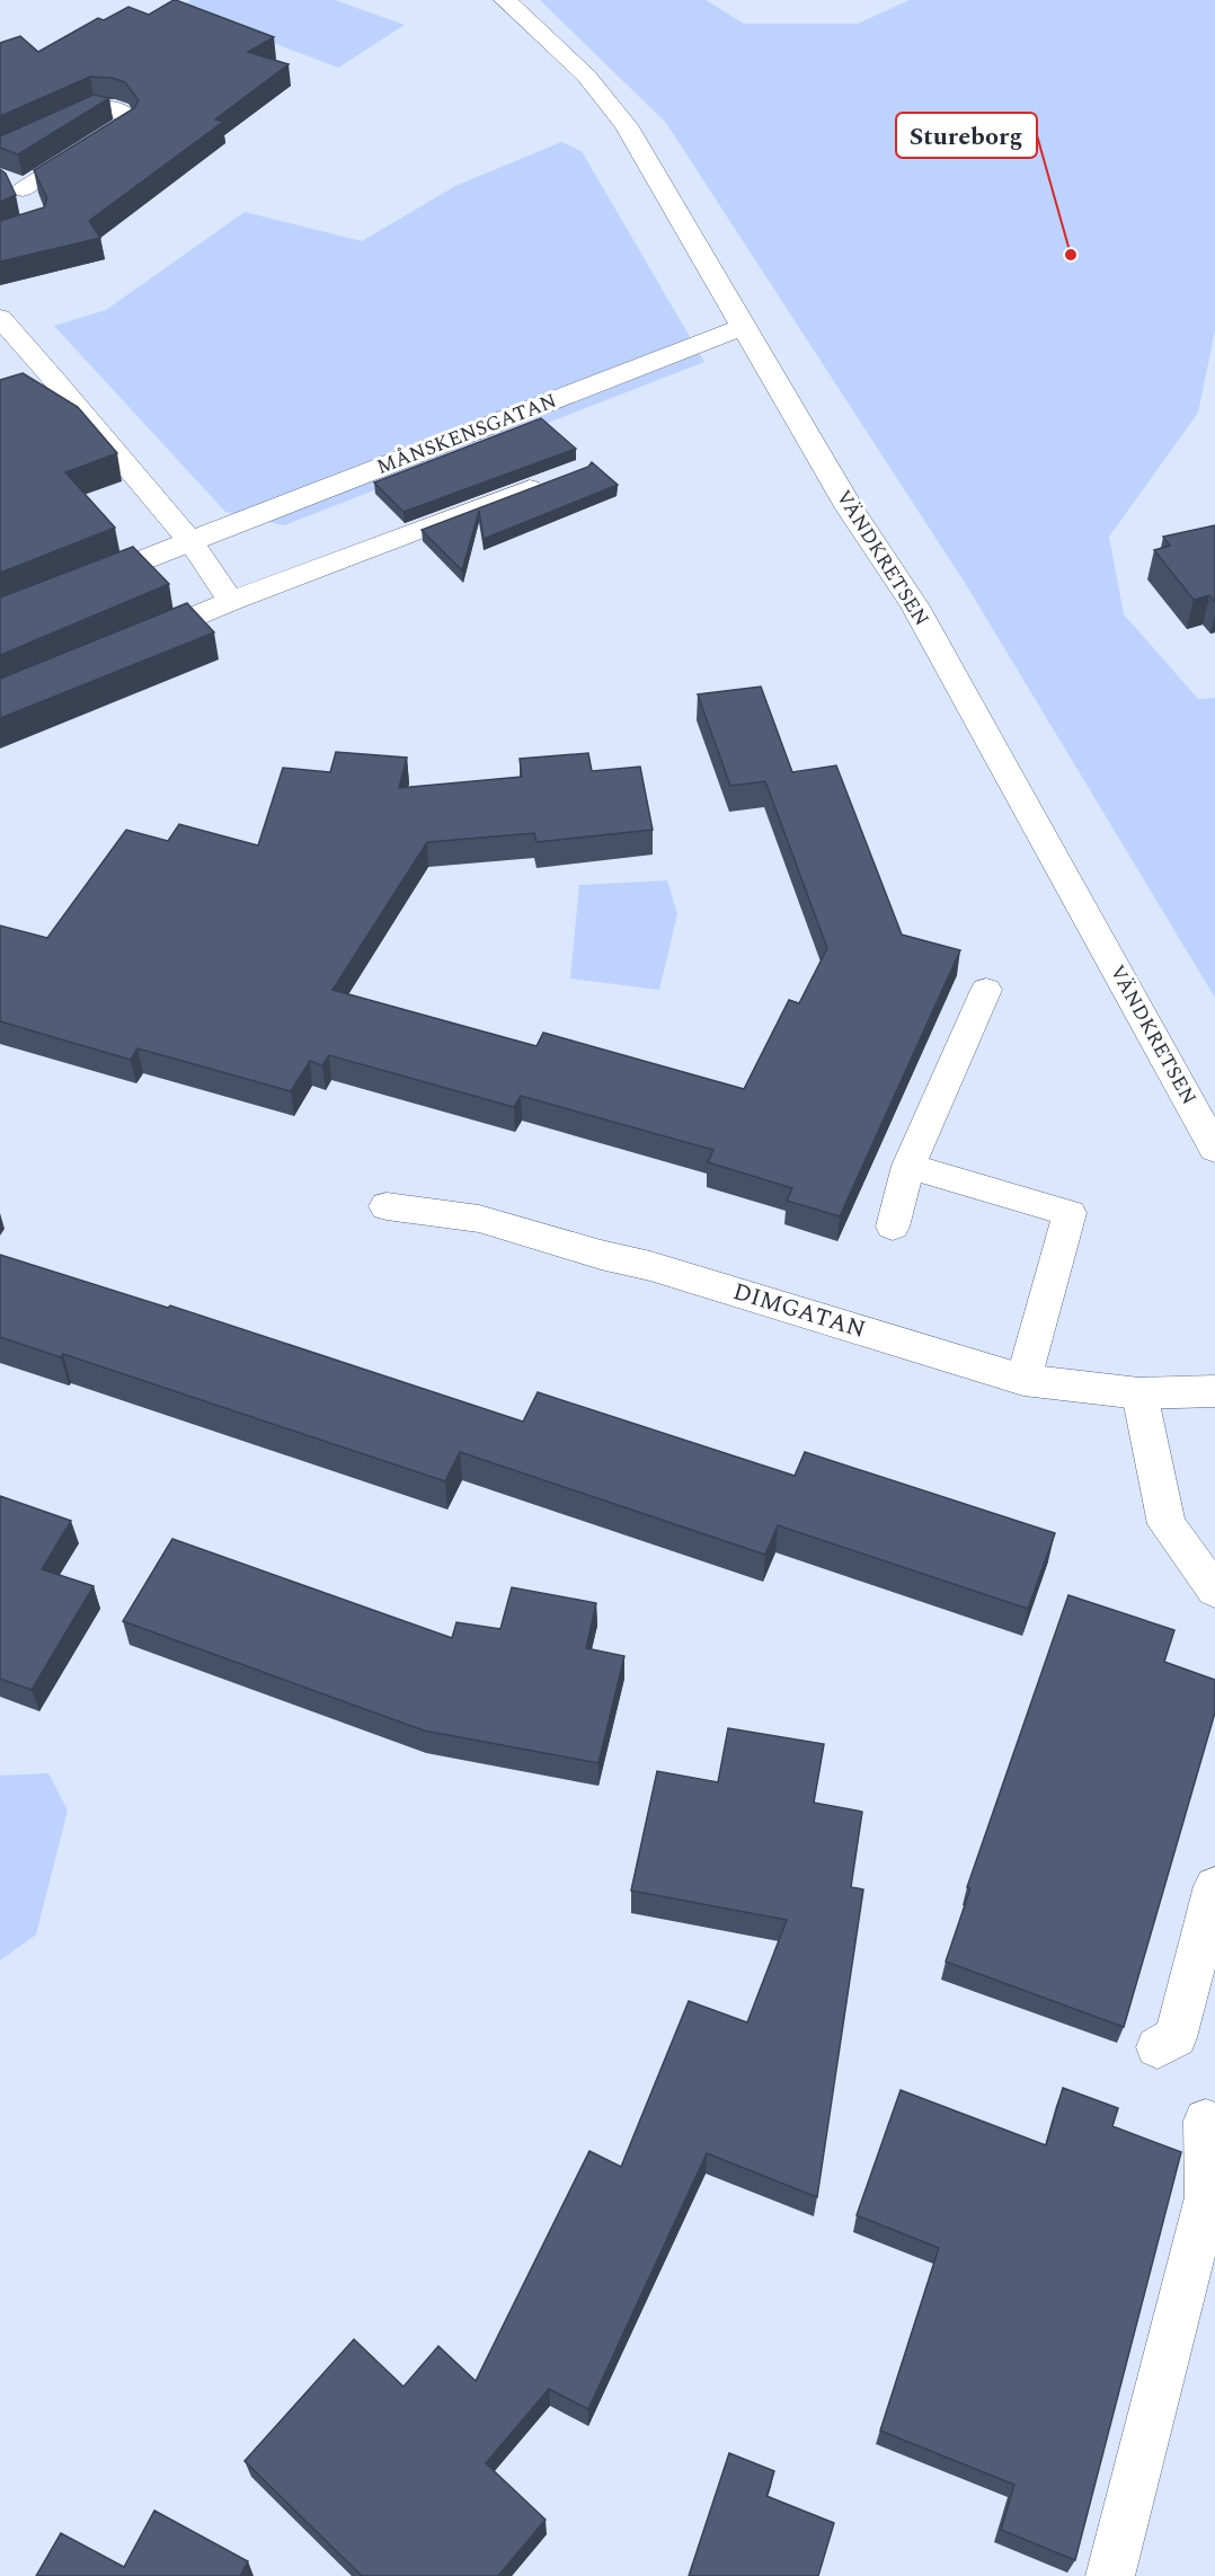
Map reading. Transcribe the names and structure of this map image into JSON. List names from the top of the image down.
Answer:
{
  "streets": {
    "street": ["MÅNSKENSGATAN", "VÄNDKRETSEN", "DIMGATAN"]
  },
  "crossings": [
    ["MÅNSKENSGATAN", "VÄNDKRETSEN"]
  ],
  "places": ["Stureborg"]
}
